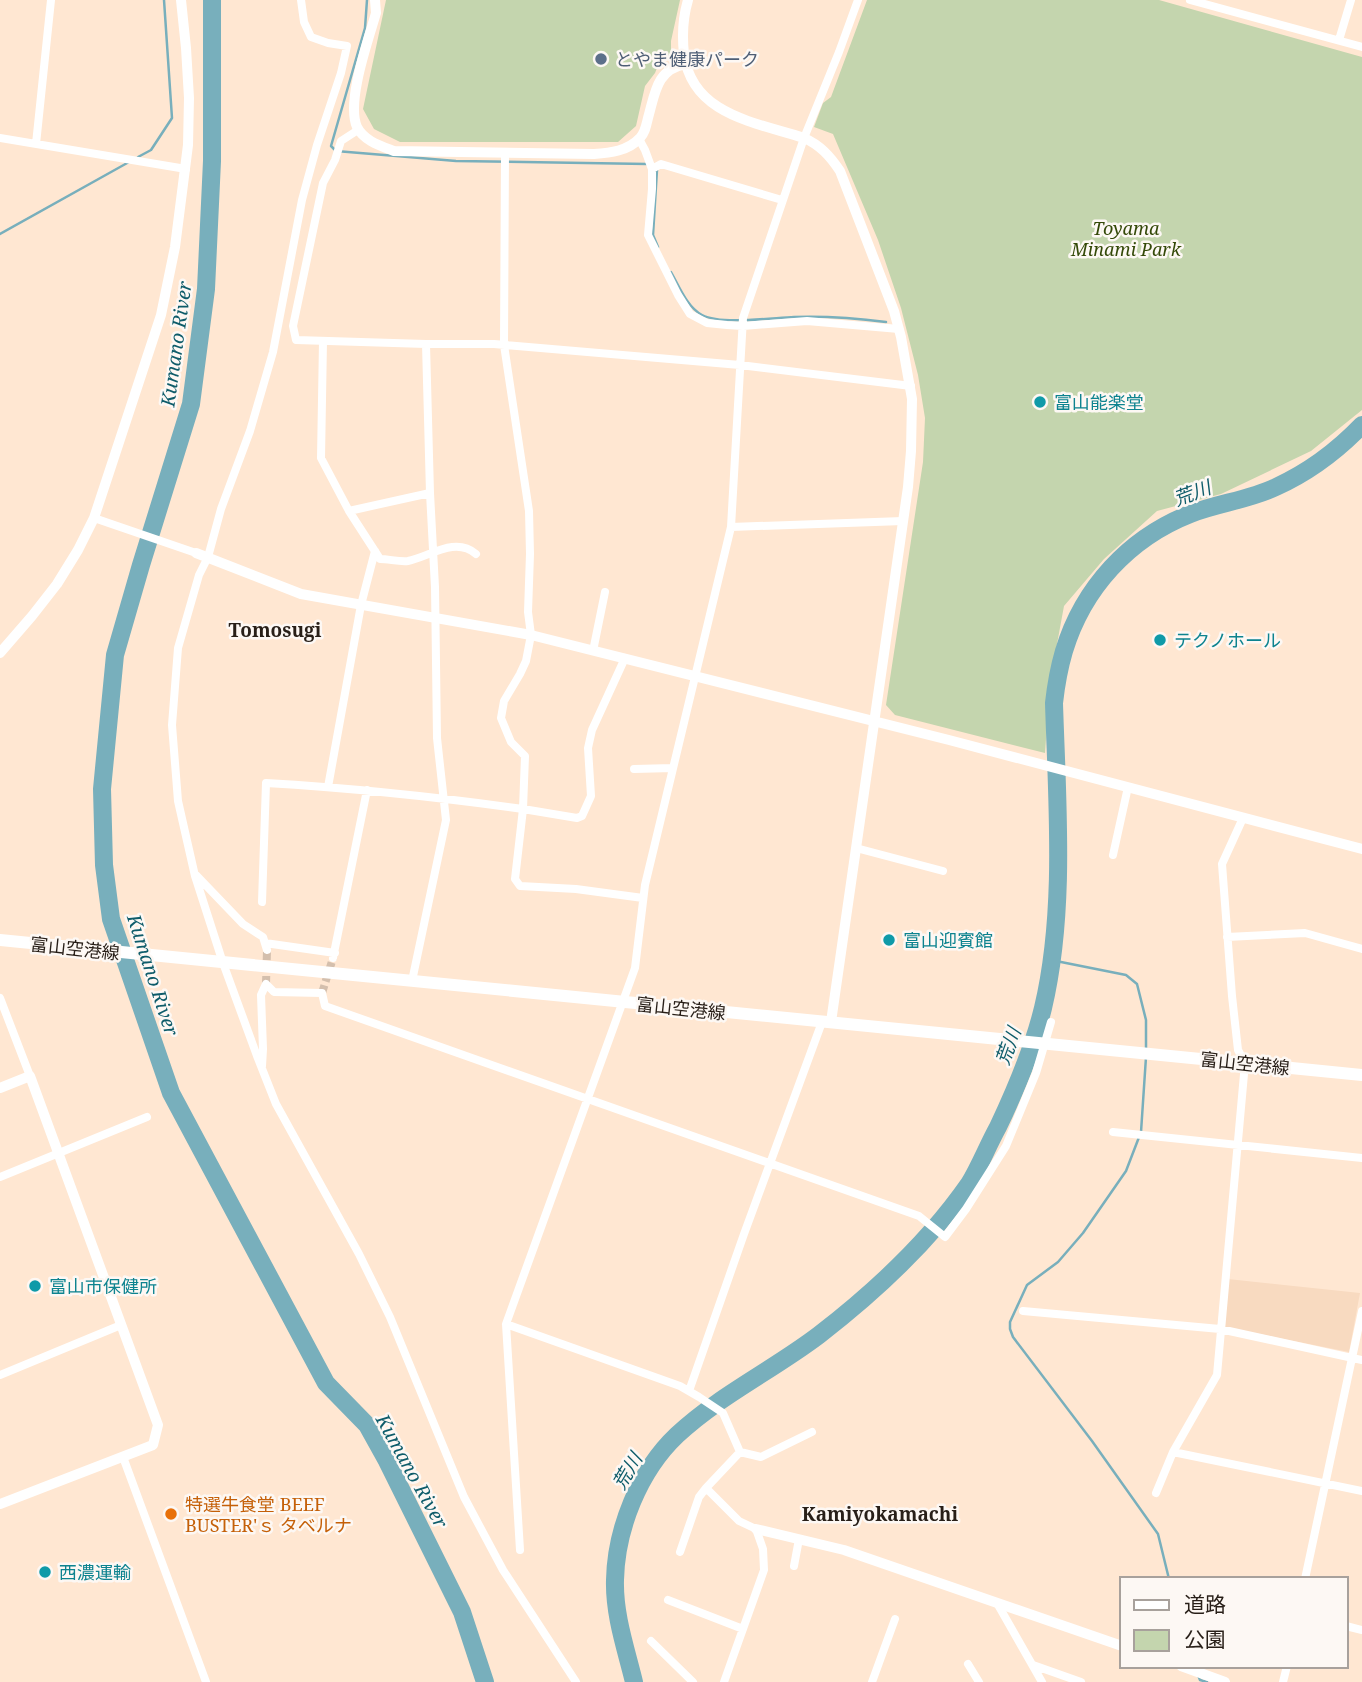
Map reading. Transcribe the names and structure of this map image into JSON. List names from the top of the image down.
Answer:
{
  "streets": {
    "main road": ["富山空港線"]
  },
  "districts": ["Tomosugi", "Kamiyokamachi"],
  "water": ["Kumano River", "荒川"],
  "parks": ["Toyama Minami Park"],
  "places": [
    "とやま健康パーク",
    "富山能楽堂",
    "テクノホール",
    "富山迎賓館",
    "富山市保健所",
    "特選牛食堂 BEEF BUSTER'ｓ タベルナ",
    "西濃運輸"
  ],
  "legend": ["道路", "公園"]
}
